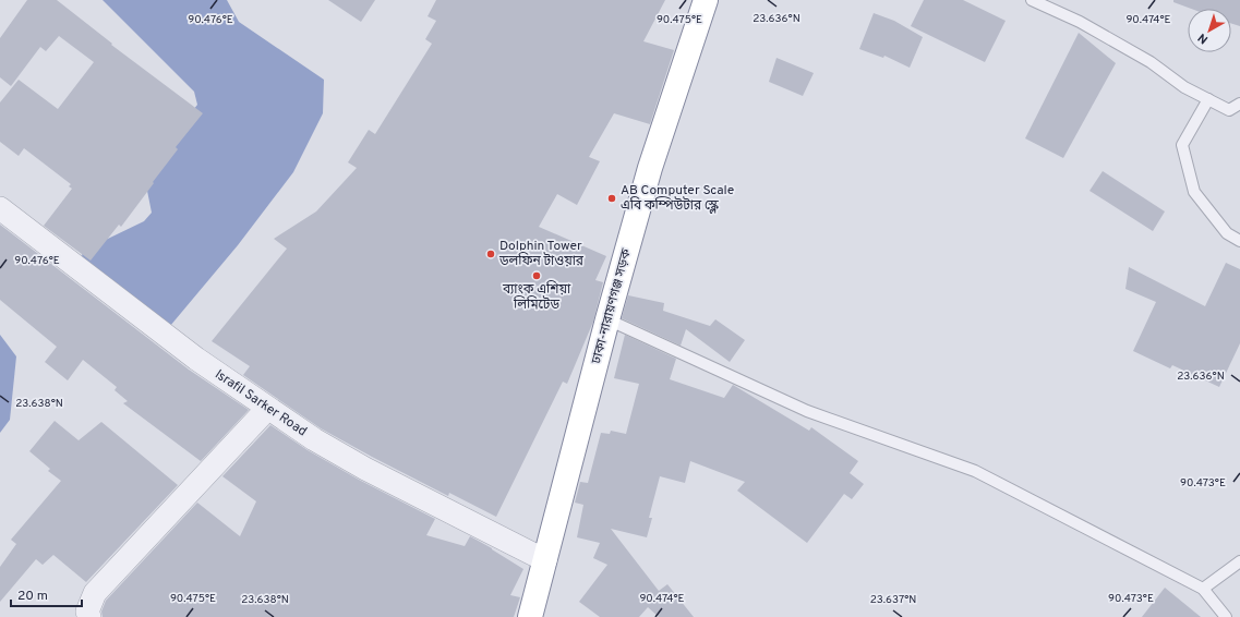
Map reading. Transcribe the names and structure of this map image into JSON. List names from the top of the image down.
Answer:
{
  "streets": {
    "highway": ["ঢাকা-নারায়ণগঞ্জ সড়ক"],
    "street": ["Israfil Sarker Road"]
  },
  "crossings": [
    ["ঢাকা-নারায়ণগঞ্জ সড়ক", "Israfil Sarker Road"]
  ],
  "places": ["AB Computer Scale এবি কম্পিউটার স্কেল", "Dolphin Tower ডলফিন টাওয়ার", "ব্যাংক এশিয়া লিমিটেড"],
  "scale_bar": "20 m",
  "north": "bottom left",
  "coordinates": [
    "23.636°N",
    "90.476°E",
    "90.475°E",
    "90.474°E",
    "23.638°N",
    "90.473°E",
    "23.637°N"
  ]
}
